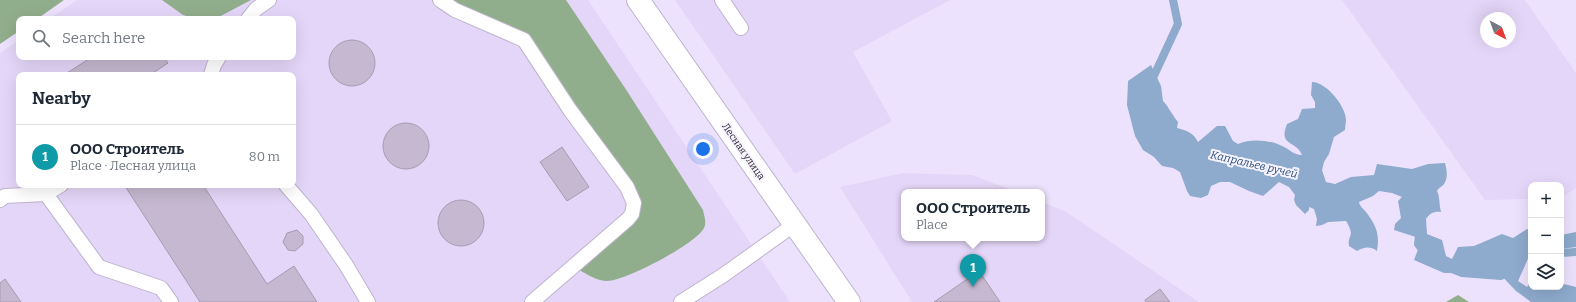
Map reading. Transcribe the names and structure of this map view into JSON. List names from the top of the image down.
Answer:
{
  "streets": {
    "street": ["Лесная улица"]
  },
  "water": ["Капральев ручей"],
  "north": "bottom right",
  "page": {
    "search": "Search here",
    "heading": "Nearby",
    "list": [
      {
        "mark": "1",
        "name": "ООО Строитель",
        "note": "Place · Лесная улица",
        "value": "80 m"
      }
    ],
    "map_buttons": ["+", "−"],
    "popup": ["ООО Строитель", "Place"],
    "pins": "1"
  }
}
